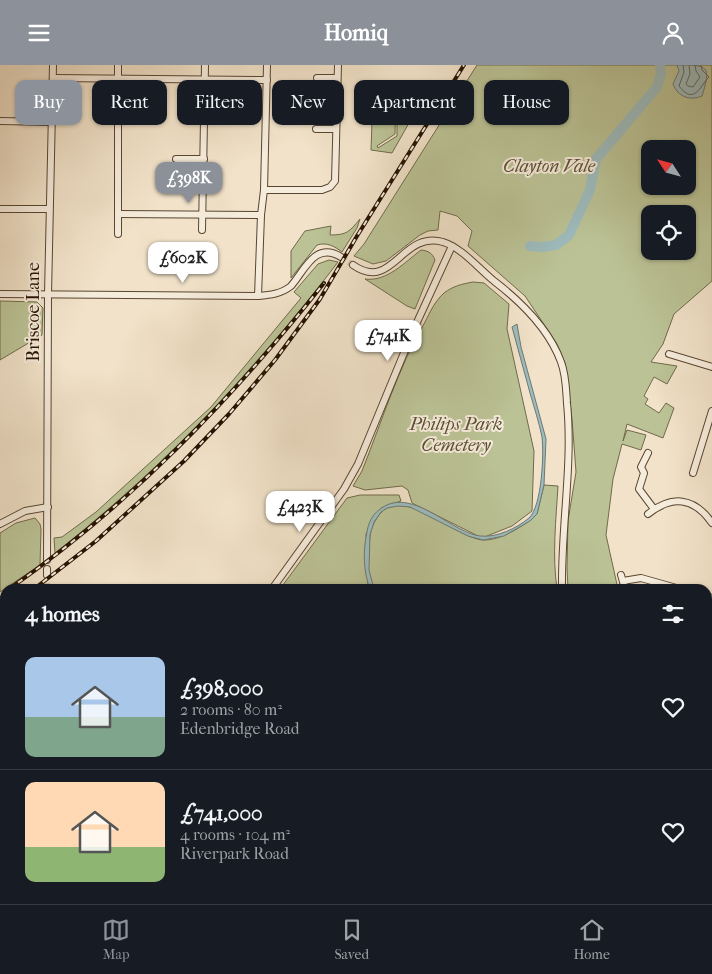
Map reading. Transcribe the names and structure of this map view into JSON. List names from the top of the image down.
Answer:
{
  "streets": {
    "street": ["Briscoe Lane"]
  },
  "parks": ["Clayton Vale", "Philips Park Cemetery"],
  "north": "top left",
  "page": {
    "header": "Homiq",
    "chip": [
      "Buy",
      "Rent",
      "Filters",
      "New",
      "Apartment",
      "House"
    ],
    "price": [
      "£398K",
      "£602K",
      "£741K",
      "£423K"
    ],
    "heading": "4 homes",
    "list": [
      {
        "name": "£398,000",
        "note": "2 rooms · 80 m² · Edenbridge Road"
      },
      {
        "name": "£741,000",
        "note": "4 rooms · 104 m² · Riverpark Road"
      }
    ],
    "tabs": ["Map", "Saved", "Home"]
  }
}
